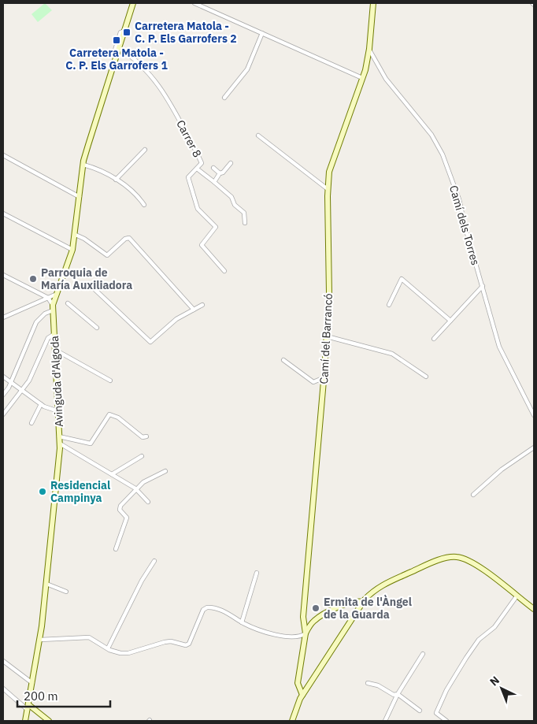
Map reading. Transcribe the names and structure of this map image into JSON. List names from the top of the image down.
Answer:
{
  "streets": {
    "street": [
      "Carrer 8",
      "Camí dels Torres",
      "Camí del Barrancó",
      "Avinguda d'Algoda"
    ]
  },
  "crossings": [
    ["Carrer 8", "Avinguda d'Algoda"],
    ["Camí dels Torres", "Camí del Barrancó"]
  ],
  "places": {
    "transit": ["Carretera Matola - C. P. Els Garrofers 2", "Carretera Matola - C. P. Els Garrofers 1"],
    "other": ["Parroquia de María Auxiliadora", "Residencial Campinya", "Ermita de l'Àngel de la Guarda"]
  },
  "scale_bar": "200 m",
  "north": "top left"
}
